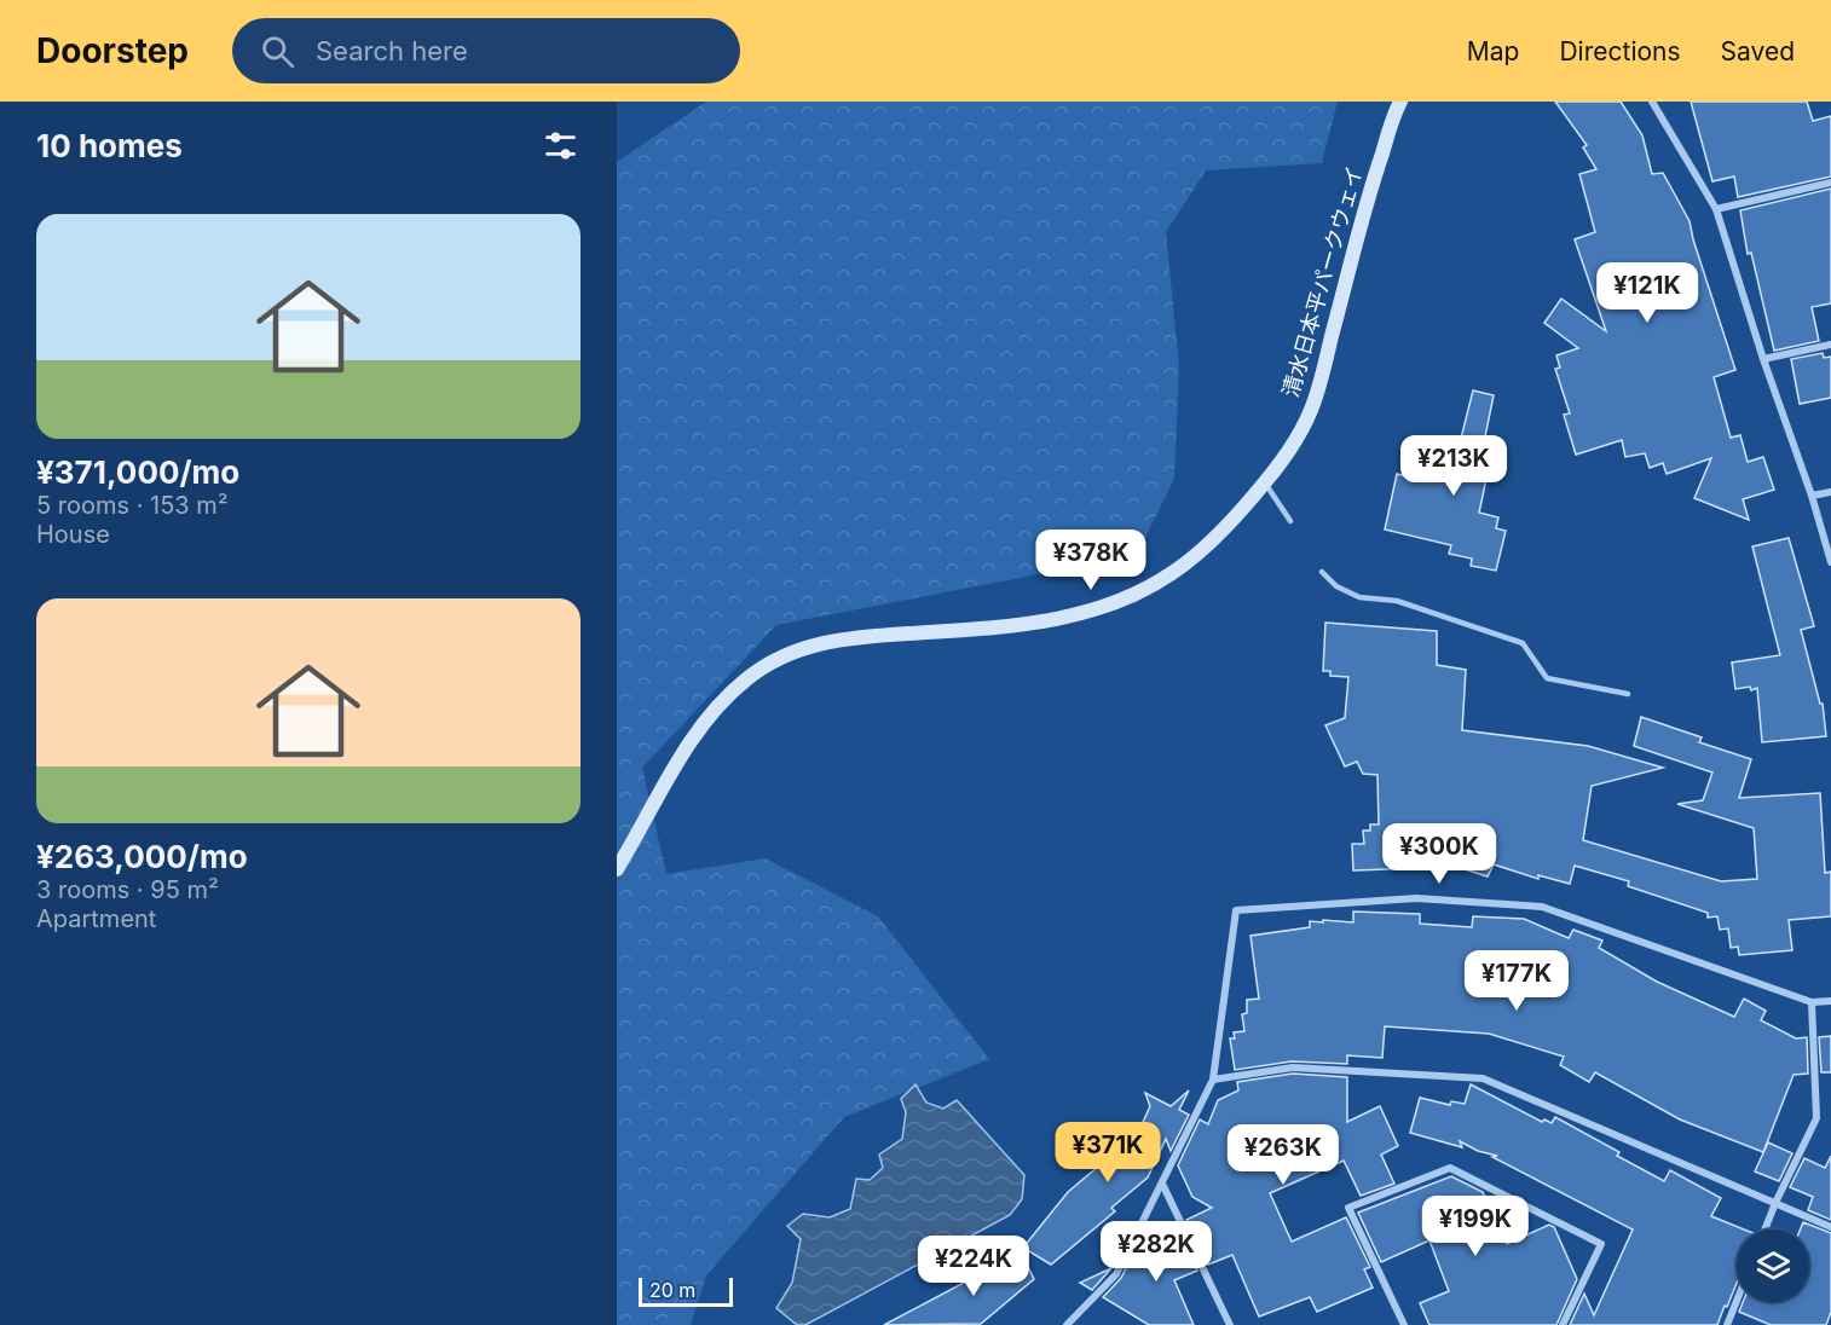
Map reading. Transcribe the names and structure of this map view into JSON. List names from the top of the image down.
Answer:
{
  "streets": {
    "street": ["清水日本平パークウェイ"]
  },
  "scale_bar": "20 m",
  "page": {
    "header": "Doorstep",
    "search": "Search here",
    "nav": ["Map", "Directions", "Saved"],
    "heading": "10 homes",
    "list": [
      {
        "name": "¥371,000/mo",
        "note": "5 rooms · 153 m² · House"
      },
      {
        "name": "¥263,000/mo",
        "note": "3 rooms · 95 m² · Apartment"
      }
    ],
    "price": [
      "¥121K",
      "¥213K",
      "¥378K",
      "¥300K",
      "¥177K",
      "¥371K",
      "¥263K",
      "¥199K",
      "¥282K",
      "¥224K"
    ],
    "scale": "20 m"
  }
}
